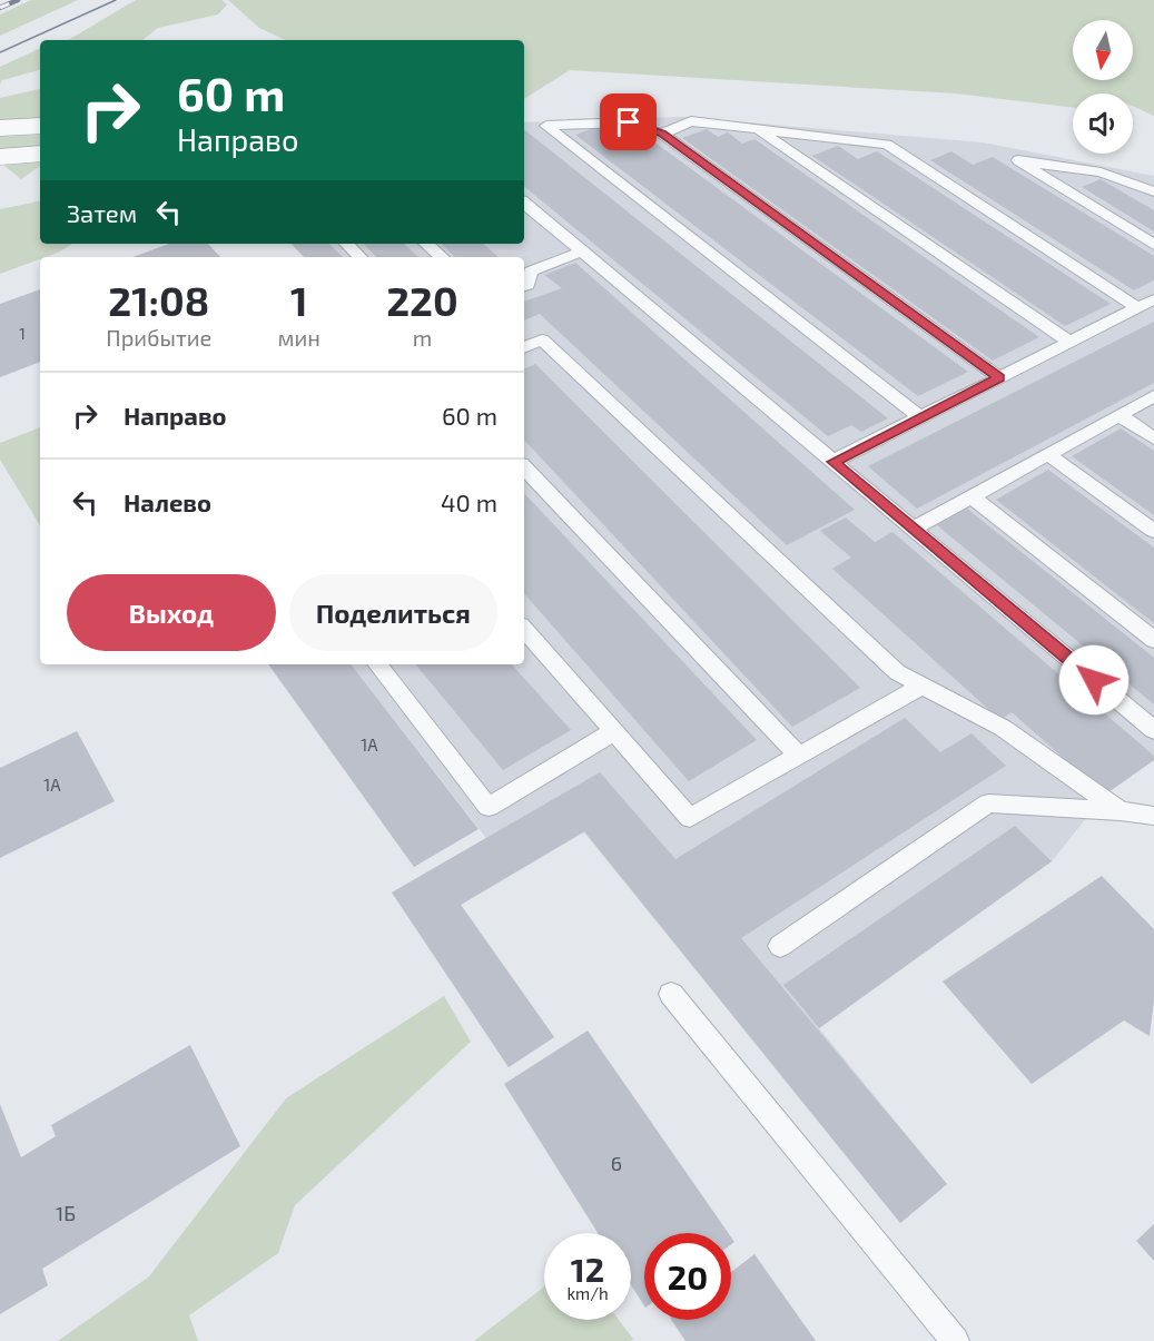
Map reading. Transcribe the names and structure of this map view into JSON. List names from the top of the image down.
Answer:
{
  "house_numbers": [
    "1",
    "1А",
    "1А",
    "6",
    "1Б"
  ],
  "north": "bottom",
  "page": {
    "turn": ["60 m", "Направо"],
    "then": "Затем",
    "eta": [
      "21:08",
      "Прибытие",
      "1",
      "мин",
      "220",
      "m"
    ],
    "list": [
      {
        "name": "Направо",
        "value": "60 m"
      },
      {
        "name": "Налево",
        "value": "40 m"
      }
    ],
    "buttons": ["Выход", "Поделиться"],
    "speed": "12 km/h",
    "limit": "20"
  }
}
